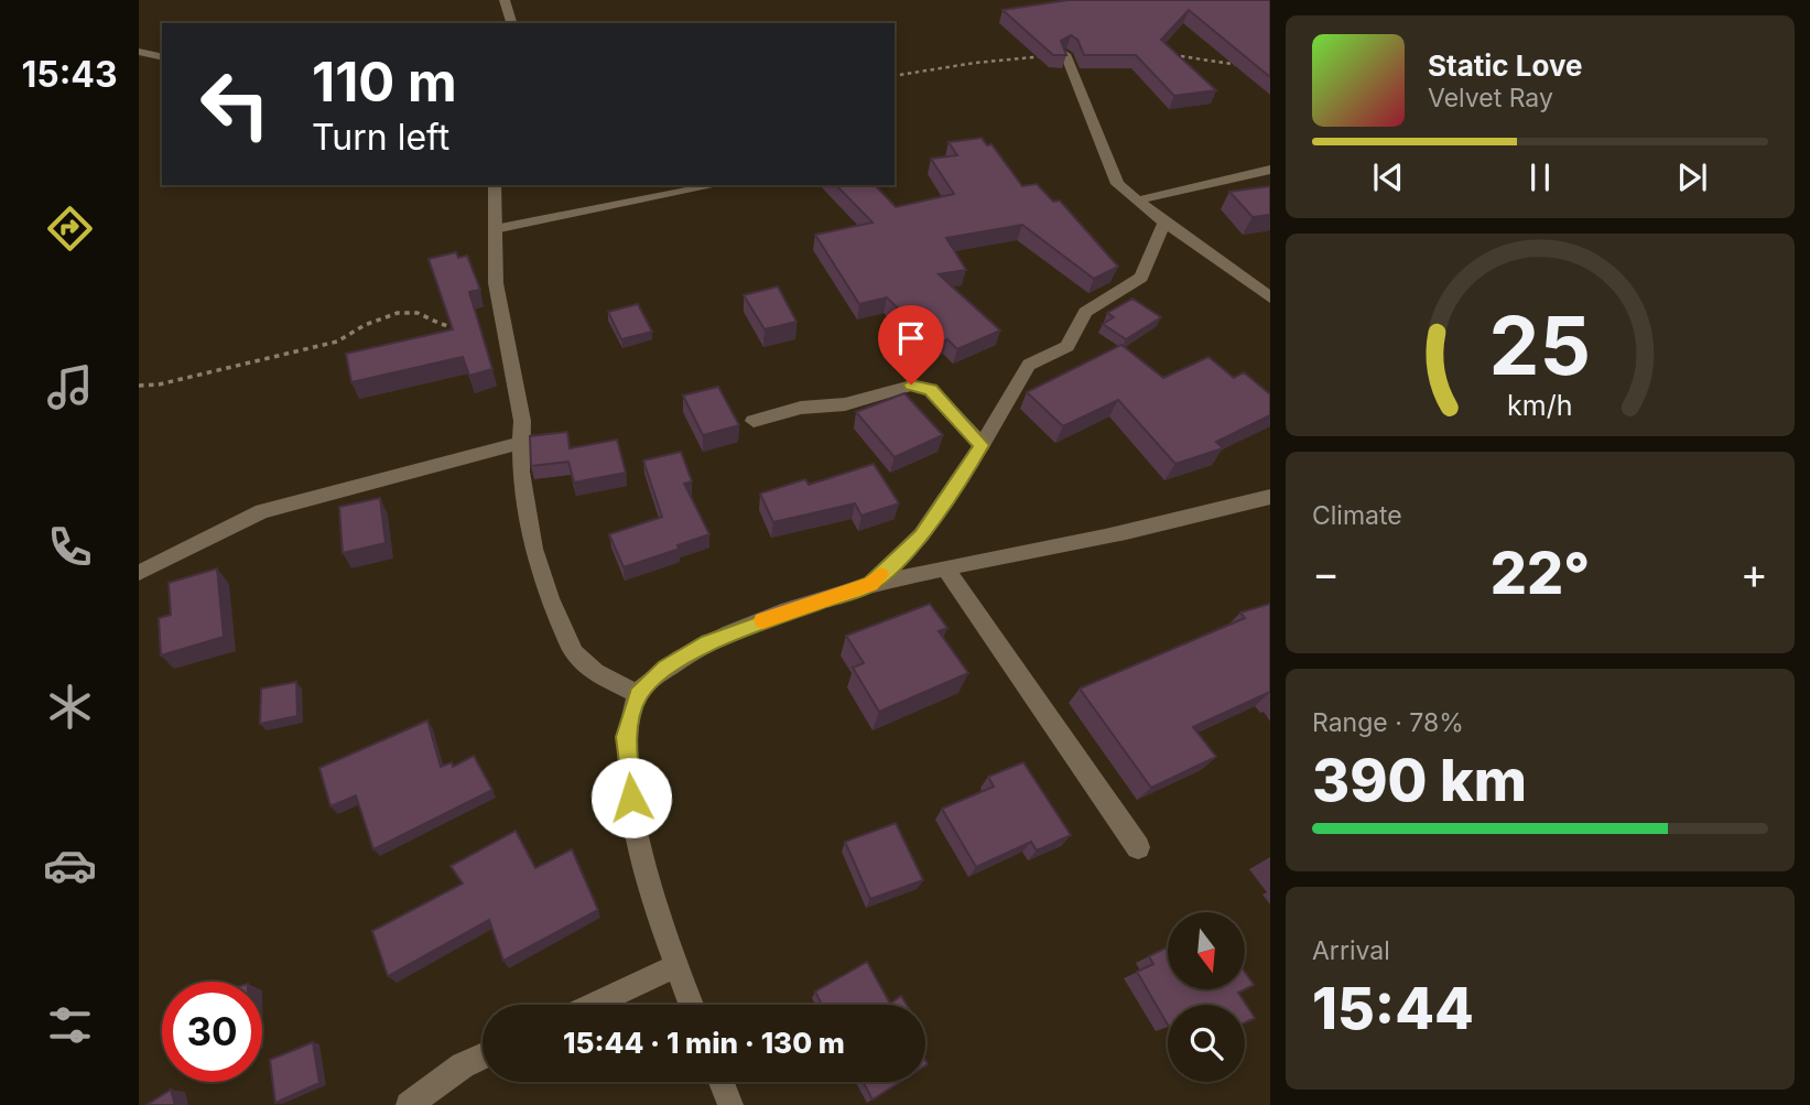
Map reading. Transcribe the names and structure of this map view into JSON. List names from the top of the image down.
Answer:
{
  "north": "bottom",
  "page": {
    "tabs": "15:43",
    "turn": ["110 m", "Turn left"],
    "song": ["Static Love", "Velvet Ray"],
    "tile": [
      "Climate",
      ["Range · 78%", "390 km"],
      ["Arrival", "15:44"]
    ],
    "heat": ["−", "22°", "+"],
    "limit": "30",
    "trip": "15:44 · 1 min · 130 m",
    "gauge": ["25", "km/h"]
  }
}
